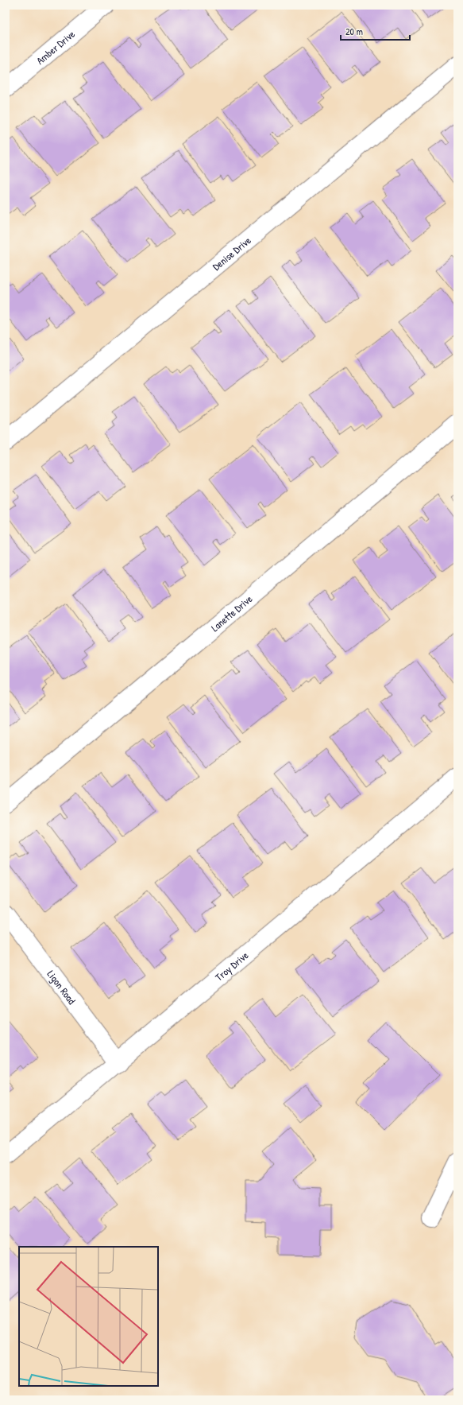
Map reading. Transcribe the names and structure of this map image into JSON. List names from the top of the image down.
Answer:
{
  "streets": {
    "street": [
      "Amber Drive",
      "Denise Drive",
      "Lanette Drive",
      "Troy Drive",
      "Ligon Road"
    ]
  },
  "crossings": [
    ["Troy Drive", "Ligon Road"]
  ],
  "scale_bar": "20 m"
}
